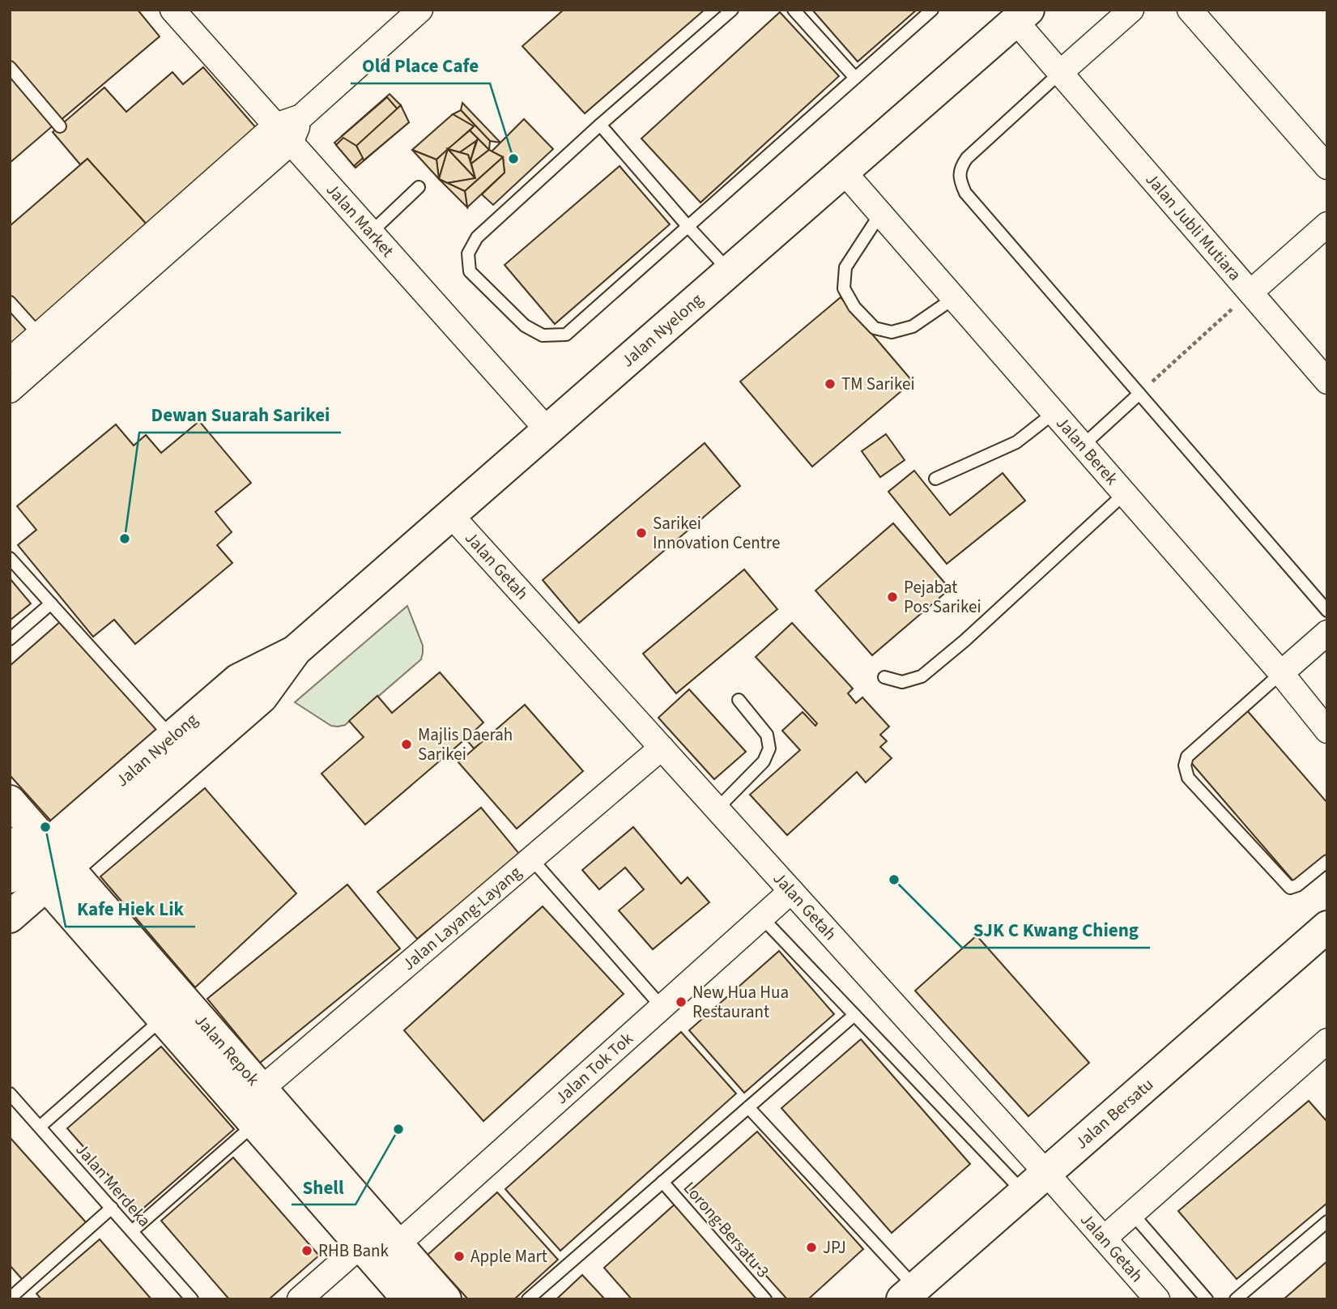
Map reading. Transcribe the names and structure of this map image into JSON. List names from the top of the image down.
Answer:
{
  "streets": {
    "main road": ["Jalan Nyelong", "Jalan Repok", "Jalan Bersatu"],
    "street": [
      "Jalan Market",
      "Jalan Jubli Mutiara",
      "Jalan Berek",
      "Jalan Getah",
      "Jalan Layang-Layang",
      "Jalan Tok Tok"
    ],
    "lane": ["Jalan Merdeka", "Lorong Bersatu 3"]
  },
  "crossings": [
    ["Jalan Market", "Jalan Nyelong"],
    ["Jalan Jubli Mutiara", "Jalan Nyelong"],
    ["Jalan Nyelong", "Jalan Berek"],
    ["Jalan Nyelong", "Jalan Getah"],
    ["Jalan Nyelong", "Jalan Repok"],
    ["Jalan Getah", "Jalan Layang-Layang"],
    ["Jalan Getah", "Jalan Tok Tok"],
    ["Jalan Getah", "Jalan Bersatu"],
    ["Jalan Layang-Layang", "Jalan Repok"],
    ["Jalan Repok", "Jalan Tok Tok"]
  ],
  "places": [
    "Old Place Cafe",
    "TM Sarikei",
    "Sarikei Innovation Centre",
    "Dewan Suarah Sarikei",
    "Pejabat Pos Sarikei",
    "Majlis Daerah Sarikei",
    "Kafe Hiek Lik",
    "SJK C Kwang Chieng",
    "New Hua Hua Restaurant",
    "Shell",
    "JPJ",
    "RHB Bank",
    "Apple Mart"
  ]
}
